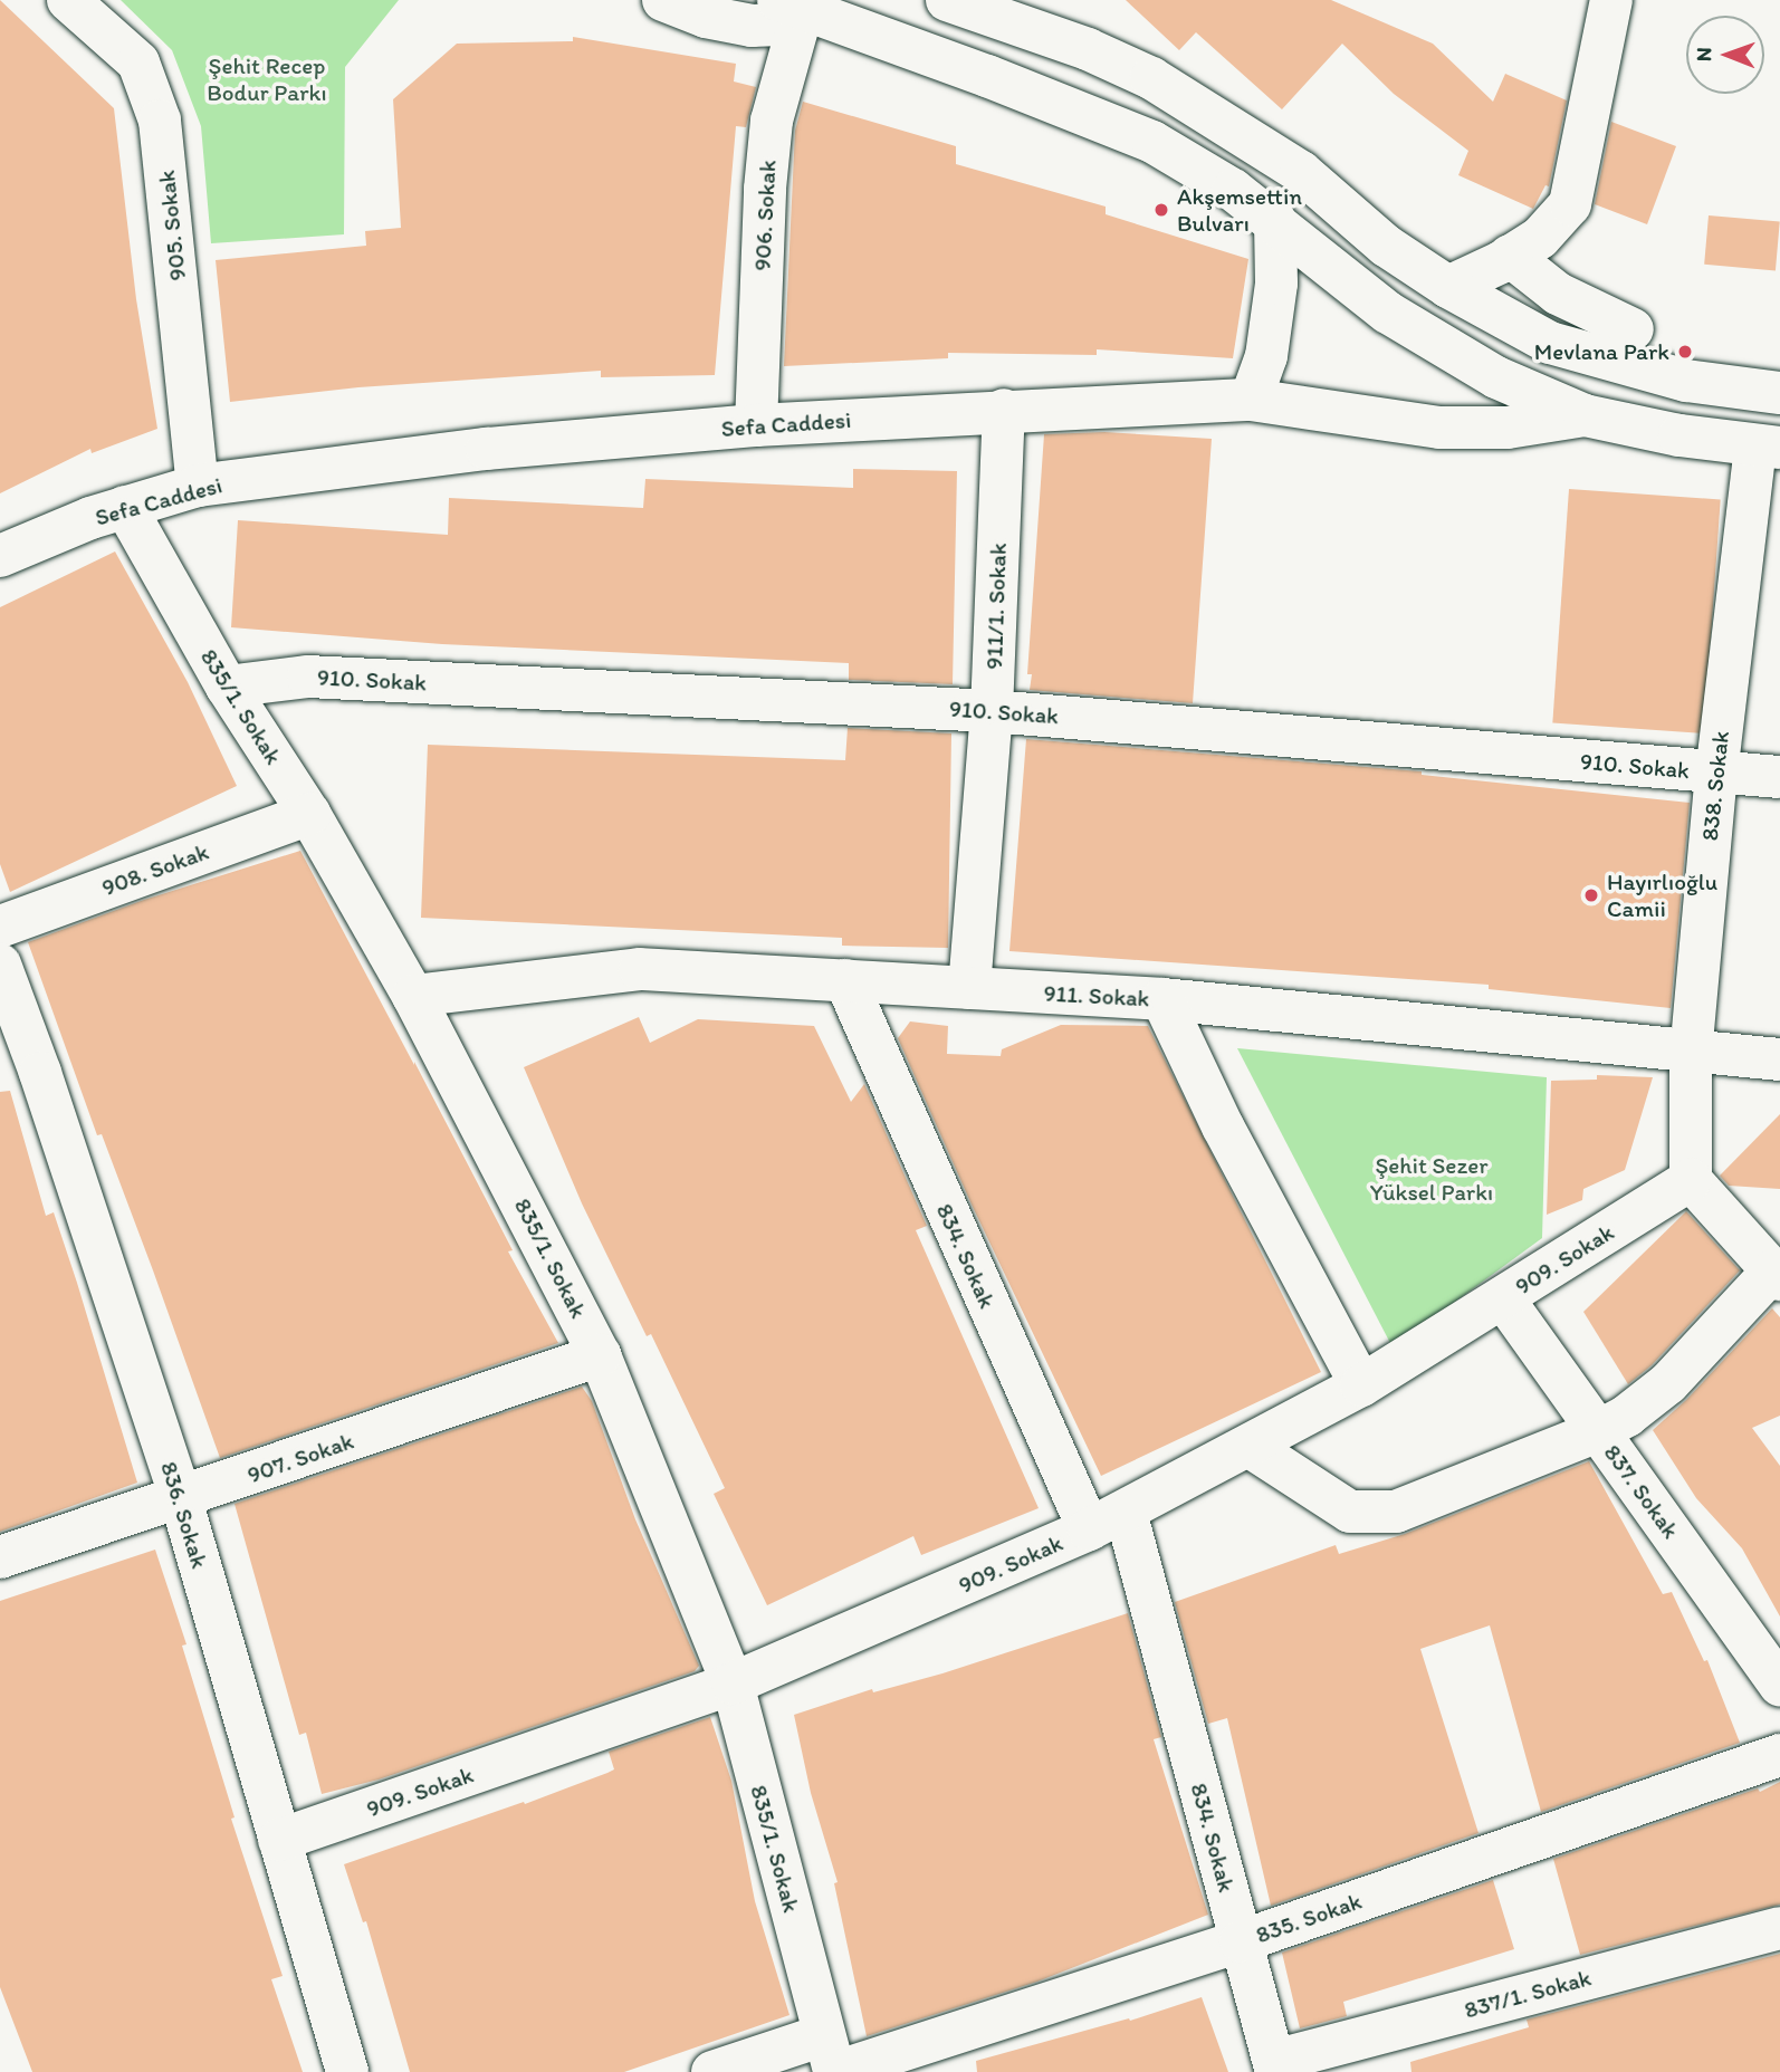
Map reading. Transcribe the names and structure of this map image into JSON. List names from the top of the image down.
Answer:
{
  "streets": {
    "street": [
      "906. Sokak",
      "905. Sokak",
      "Sefa Caddesi",
      "911/1. Sokak",
      "910. Sokak",
      "835/1. Sokak",
      "838. Sokak",
      "908. Sokak",
      "911. Sokak",
      "834. Sokak",
      "909. Sokak",
      "907. Sokak",
      "837. Sokak",
      "836. Sokak",
      "835. Sokak",
      "837/1. Sokak"
    ]
  },
  "crossings": [
    ["906. Sokak", "Sefa Caddesi"],
    ["905. Sokak", "Sefa Caddesi"],
    ["Sefa Caddesi", "911/1. Sokak"],
    ["Sefa Caddesi", "835/1. Sokak"],
    ["911/1. Sokak", "910. Sokak"],
    ["911/1. Sokak", "911. Sokak"],
    ["910. Sokak", "835/1. Sokak"],
    ["910. Sokak", "838. Sokak"],
    ["835/1. Sokak", "908. Sokak"],
    ["835/1. Sokak", "911. Sokak"],
    ["835/1. Sokak", "909. Sokak"],
    ["835/1. Sokak", "907. Sokak"],
    ["835/1. Sokak", "835. Sokak"],
    ["838. Sokak", "911. Sokak"],
    ["838. Sokak", "909. Sokak"],
    ["911. Sokak", "834. Sokak"],
    ["834. Sokak", "909. Sokak"],
    ["834. Sokak", "835. Sokak"],
    ["834. Sokak", "837/1. Sokak"],
    ["909. Sokak", "837. Sokak"],
    ["909. Sokak", "836. Sokak"],
    ["907. Sokak", "836. Sokak"]
  ],
  "parks": ["Şehit Recep Bodur Parkı", "Şehit Sezer Yüksel Parkı"],
  "places": ["Akşemsettin Bulvarı", "Mevlana Park", "Hayırlıoğlu Camii"],
  "north": "left"
}
